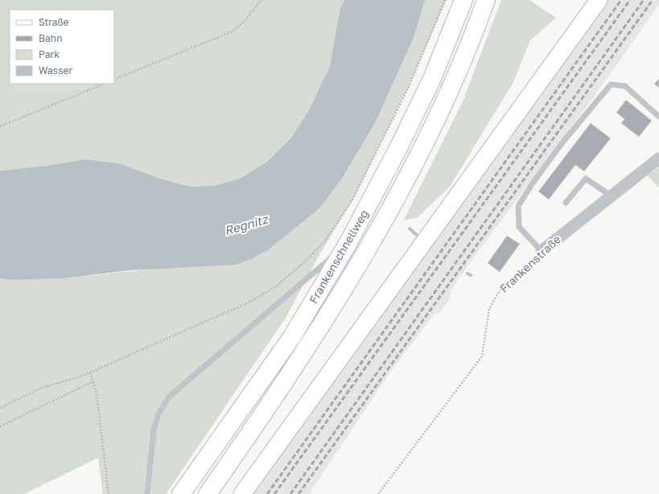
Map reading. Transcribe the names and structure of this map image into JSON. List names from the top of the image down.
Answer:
{
  "streets": {
    "highway": ["Frankenschnellweg"],
    "street": ["Frankenstraße"]
  },
  "water": ["Regnitz"],
  "legend": [
    "Straße",
    "Bahn",
    "Park",
    "Wasser"
  ]
}
